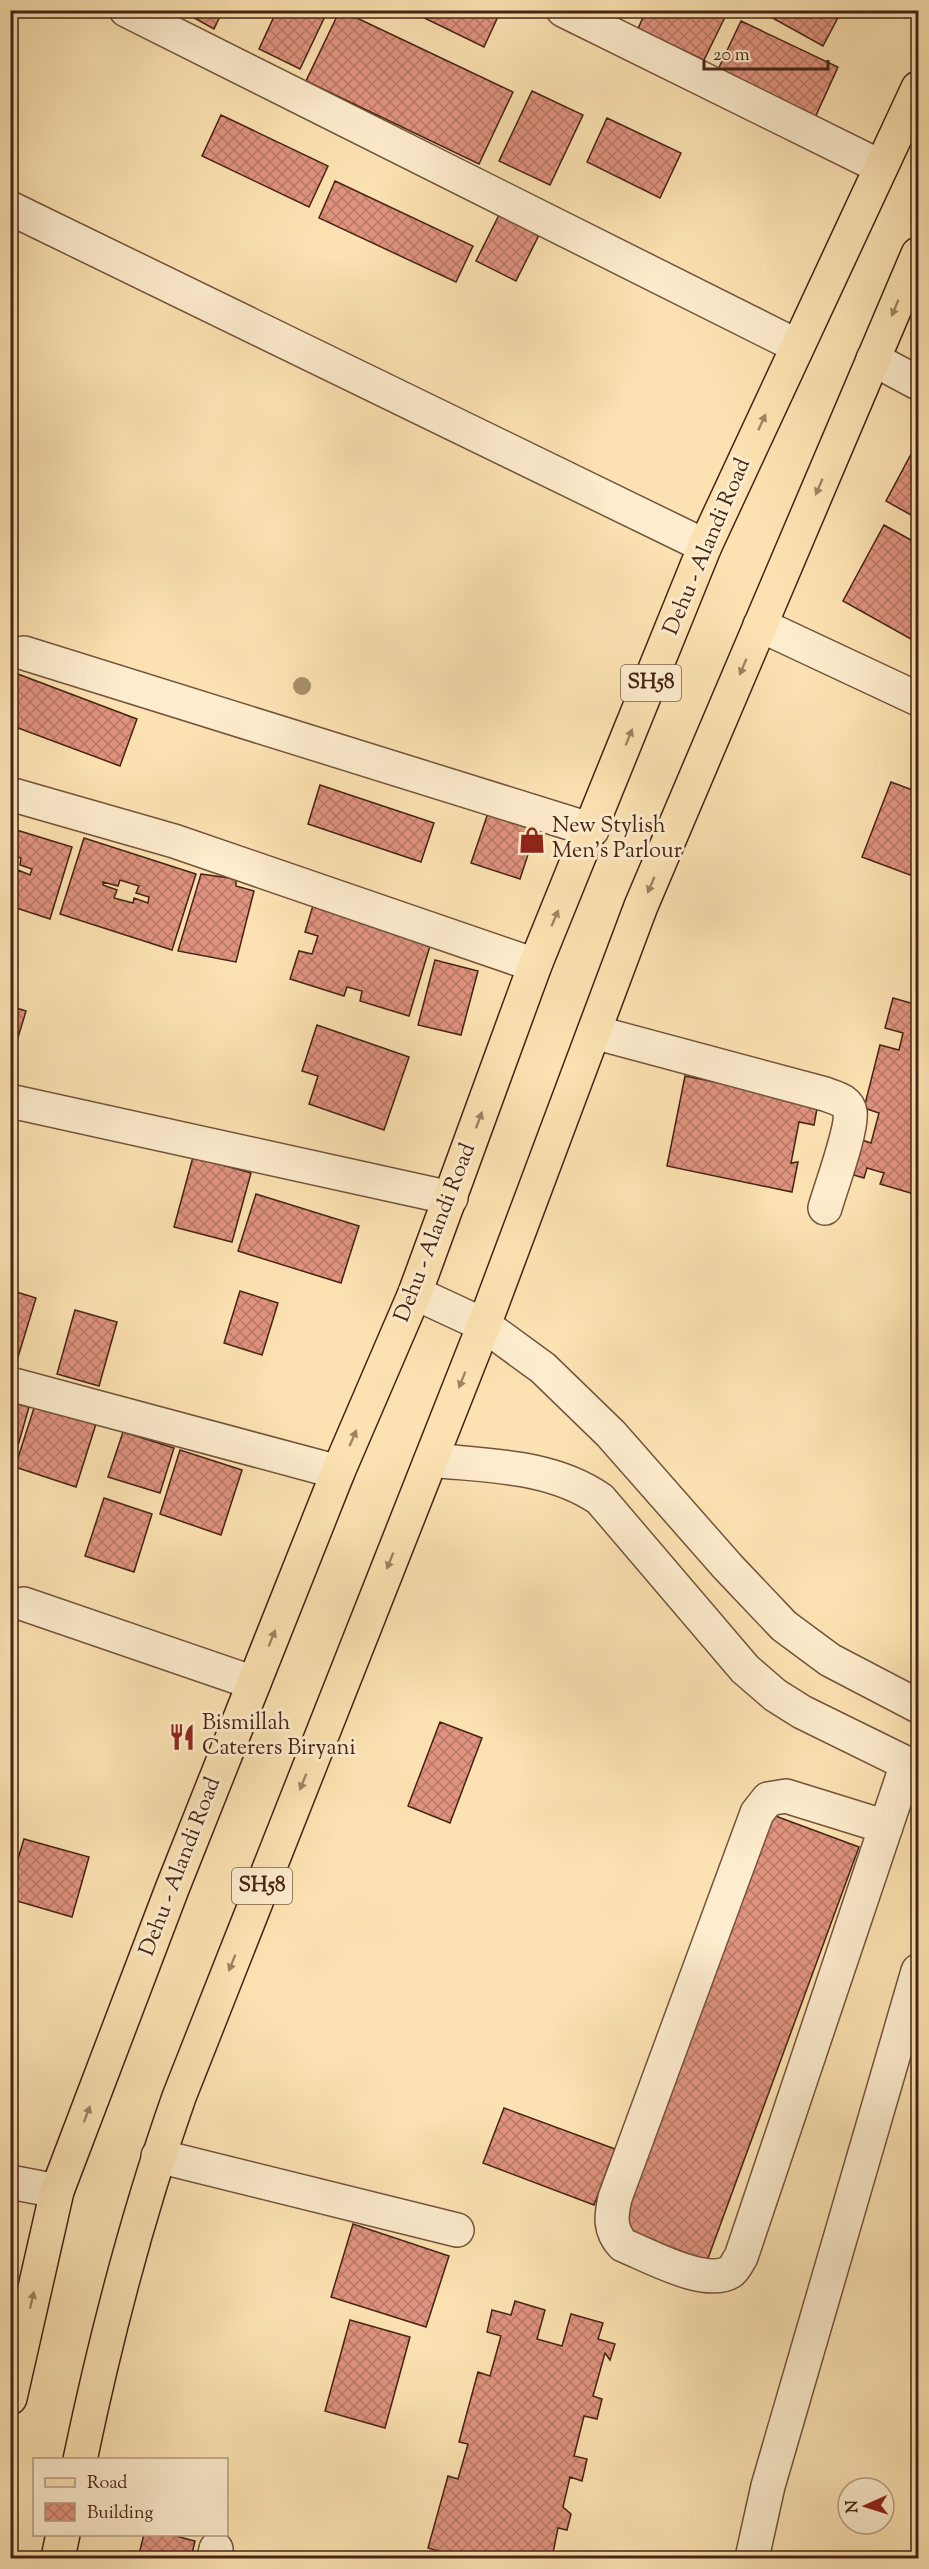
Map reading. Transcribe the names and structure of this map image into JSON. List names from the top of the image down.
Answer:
{
  "streets": {
    "main road": ["Dehu - Alandi Road", "SH58"]
  },
  "places": {
    "shop": ["New Stylish Men's Parlour"],
    "restaurant": ["Bismillah Caterers Biryani"]
  },
  "legend": ["Road", "Building"],
  "scale_bar": "20 m",
  "north": "left"
}
